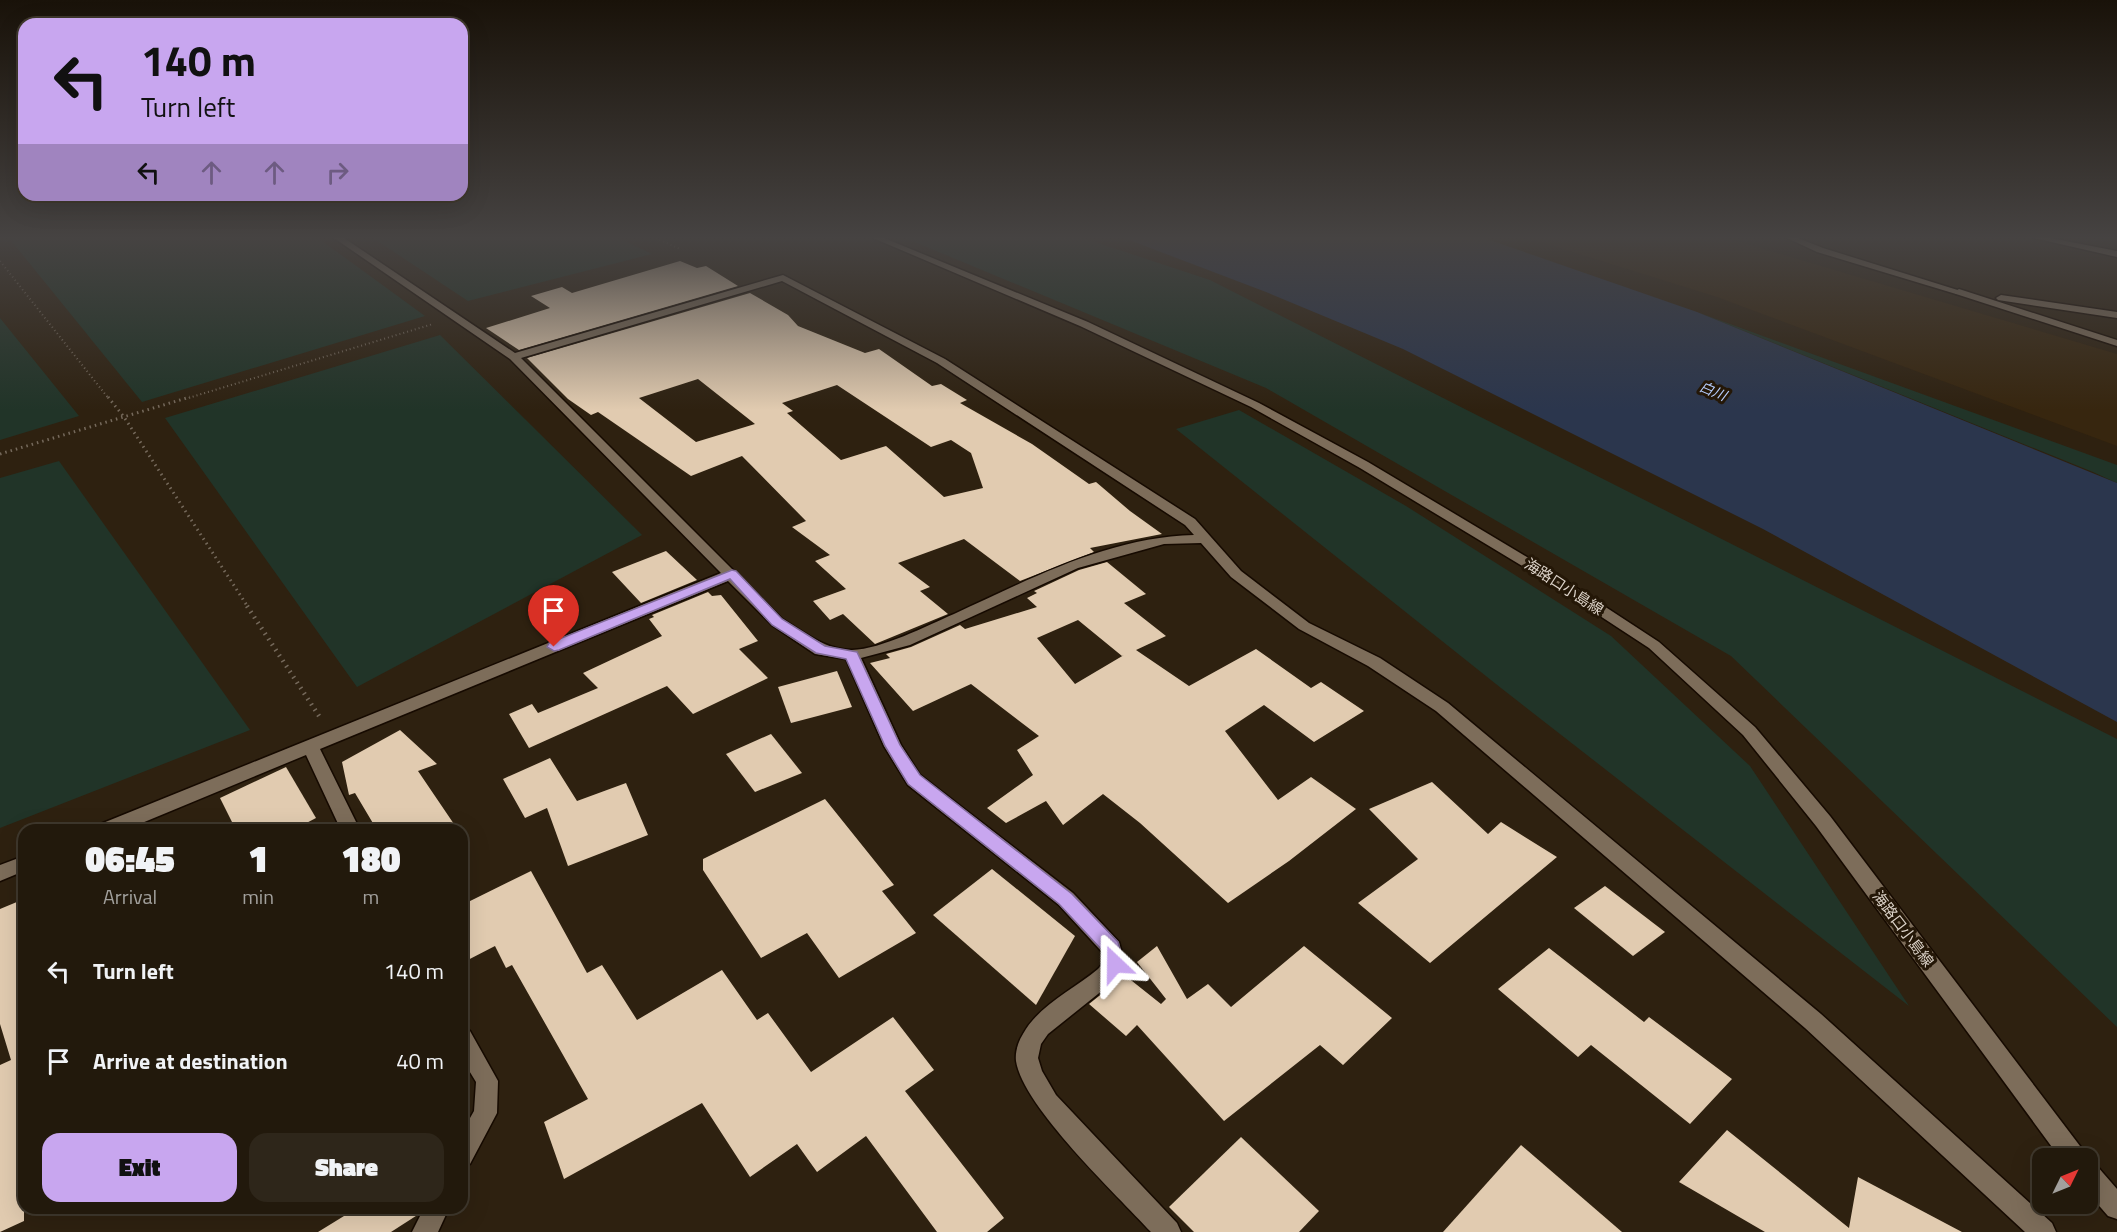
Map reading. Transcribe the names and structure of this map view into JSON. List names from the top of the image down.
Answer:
{
  "streets": {
    "street": ["海路口小島線"]
  },
  "water": ["白川"],
  "north": "top right",
  "page": {
    "turn": ["140 m", "Turn left"],
    "eta": [
      "06:45",
      "Arrival",
      "1",
      "min",
      "180",
      "m"
    ],
    "list": [
      {
        "name": "Turn left",
        "value": "140 m"
      },
      {
        "name": "Arrive at destination",
        "value": "40 m"
      }
    ],
    "buttons": ["Exit", "Share"]
  }
}
